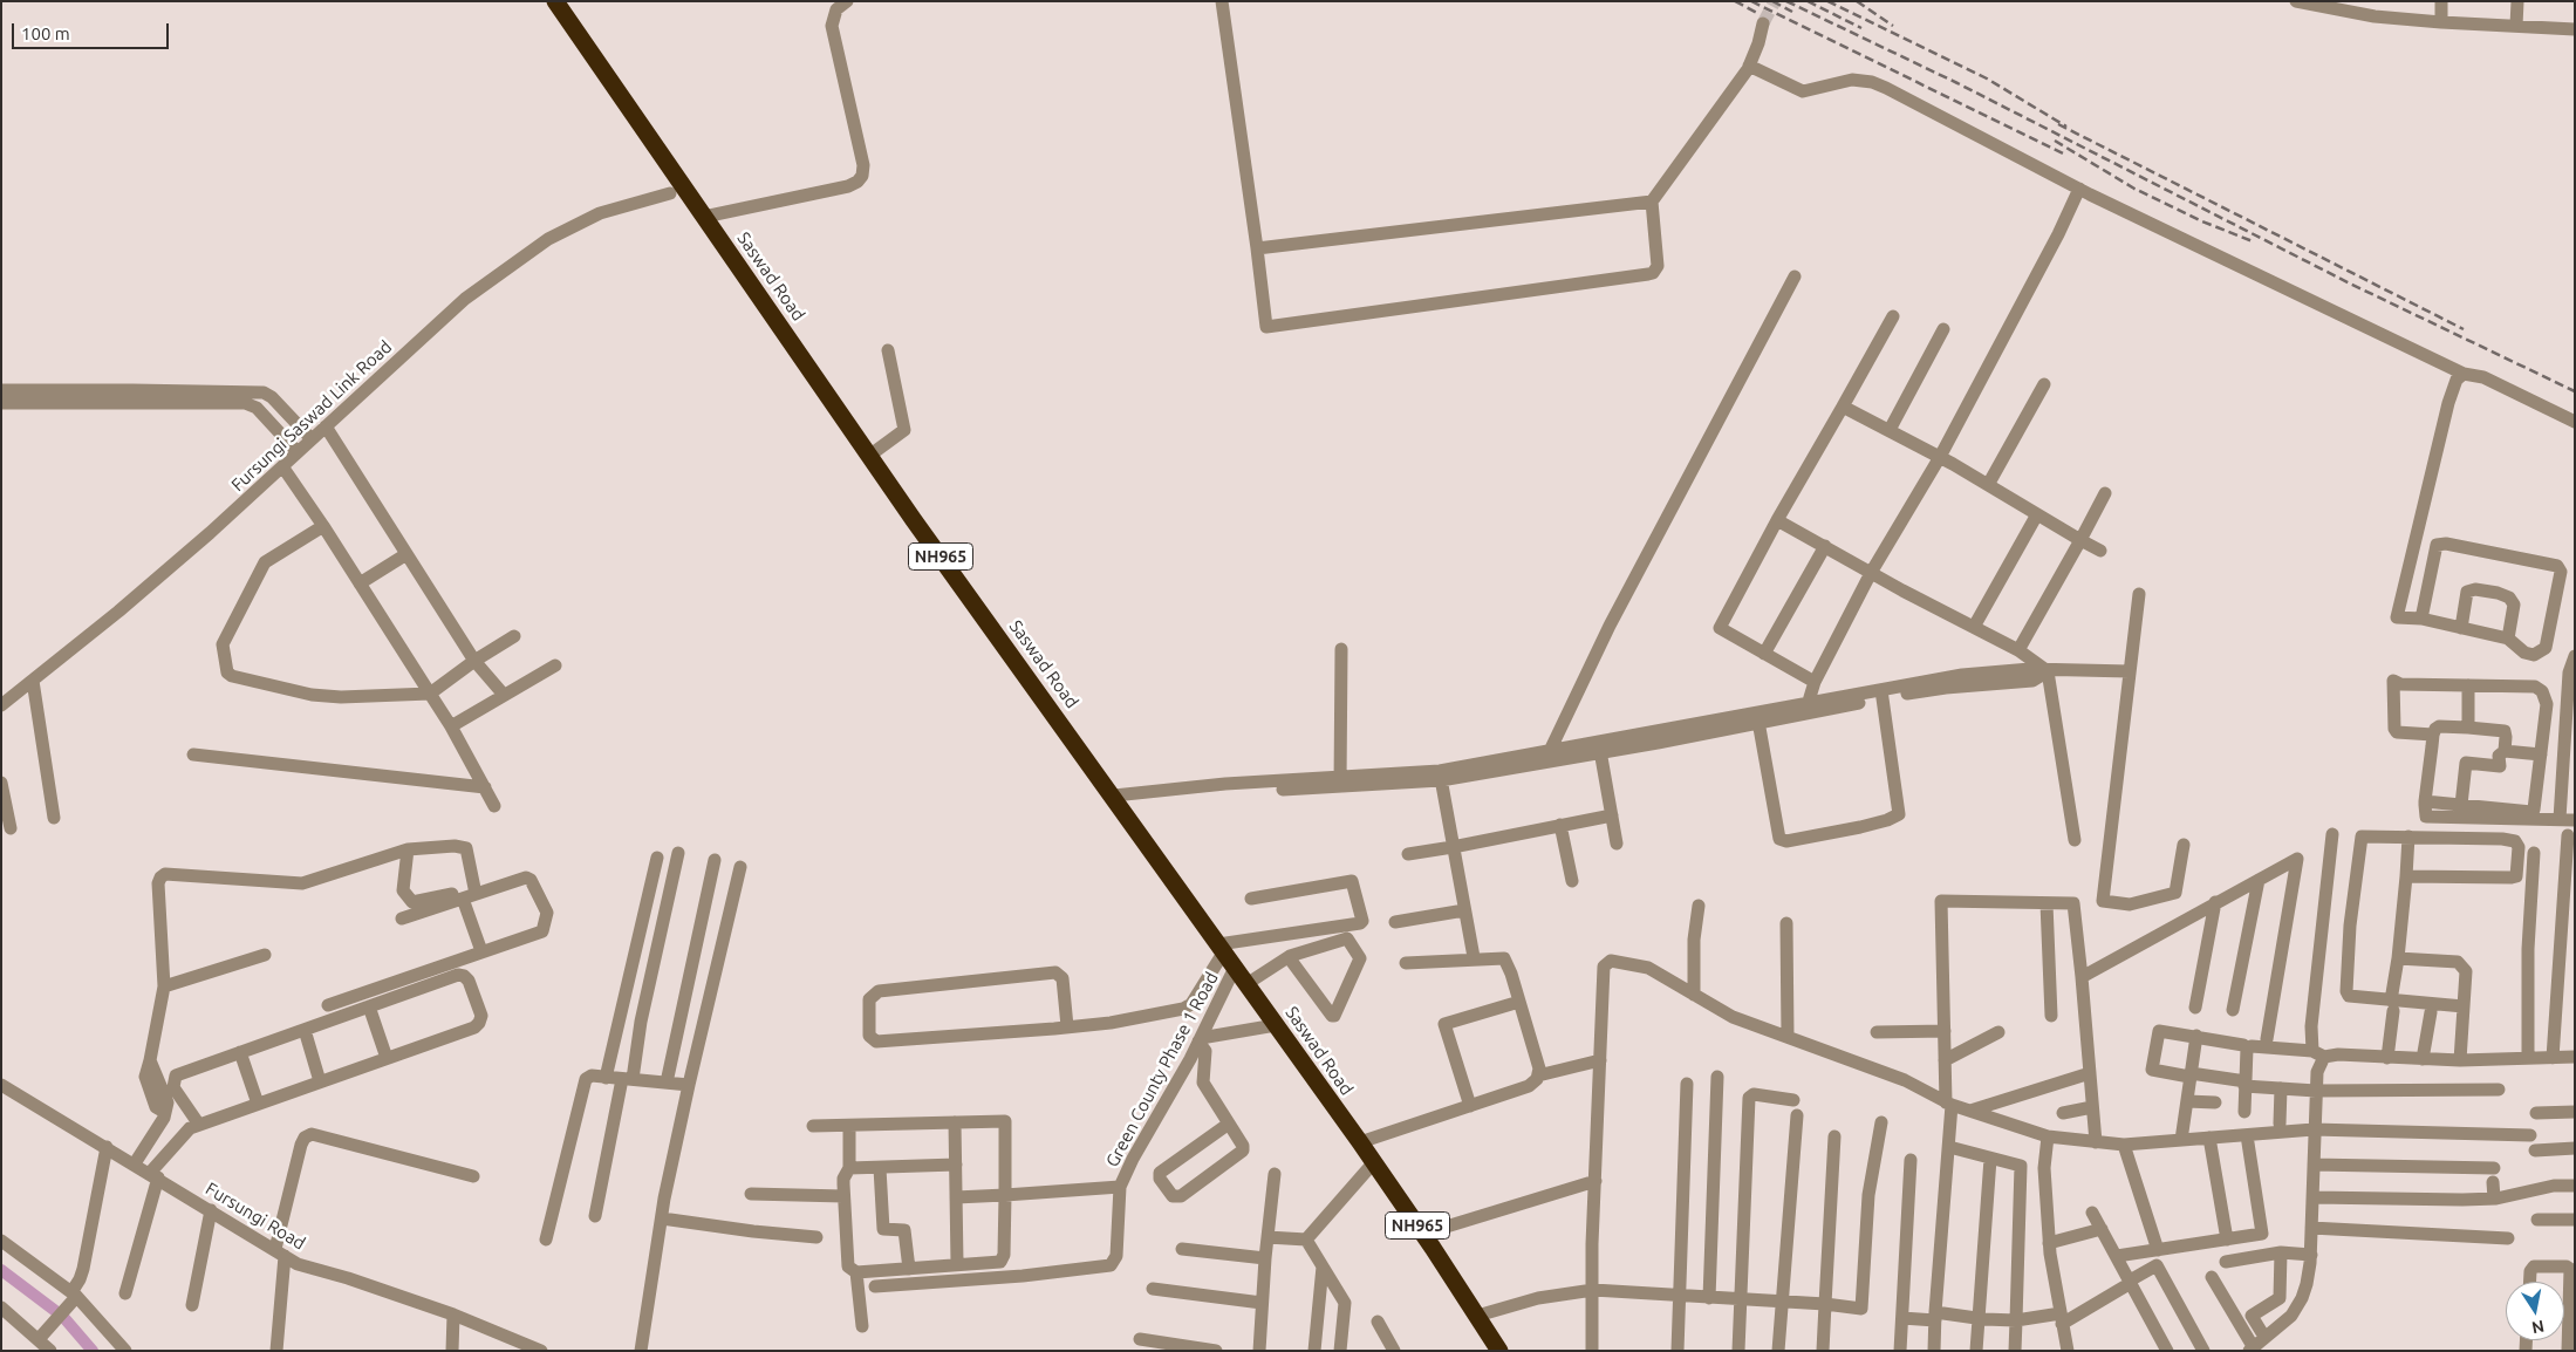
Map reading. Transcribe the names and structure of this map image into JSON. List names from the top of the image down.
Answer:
{
  "streets": {
    "highway": ["Saswad Road", "NH965"],
    "street": ["Fursungi Saswad Link Road", "Green County Phase 1 Road", "Fursungi Road"]
  },
  "crossings": [
    ["Saswad Road", "Green County Phase 1 Road"]
  ],
  "scale_bar": "100 m",
  "north": "bottom"
}
